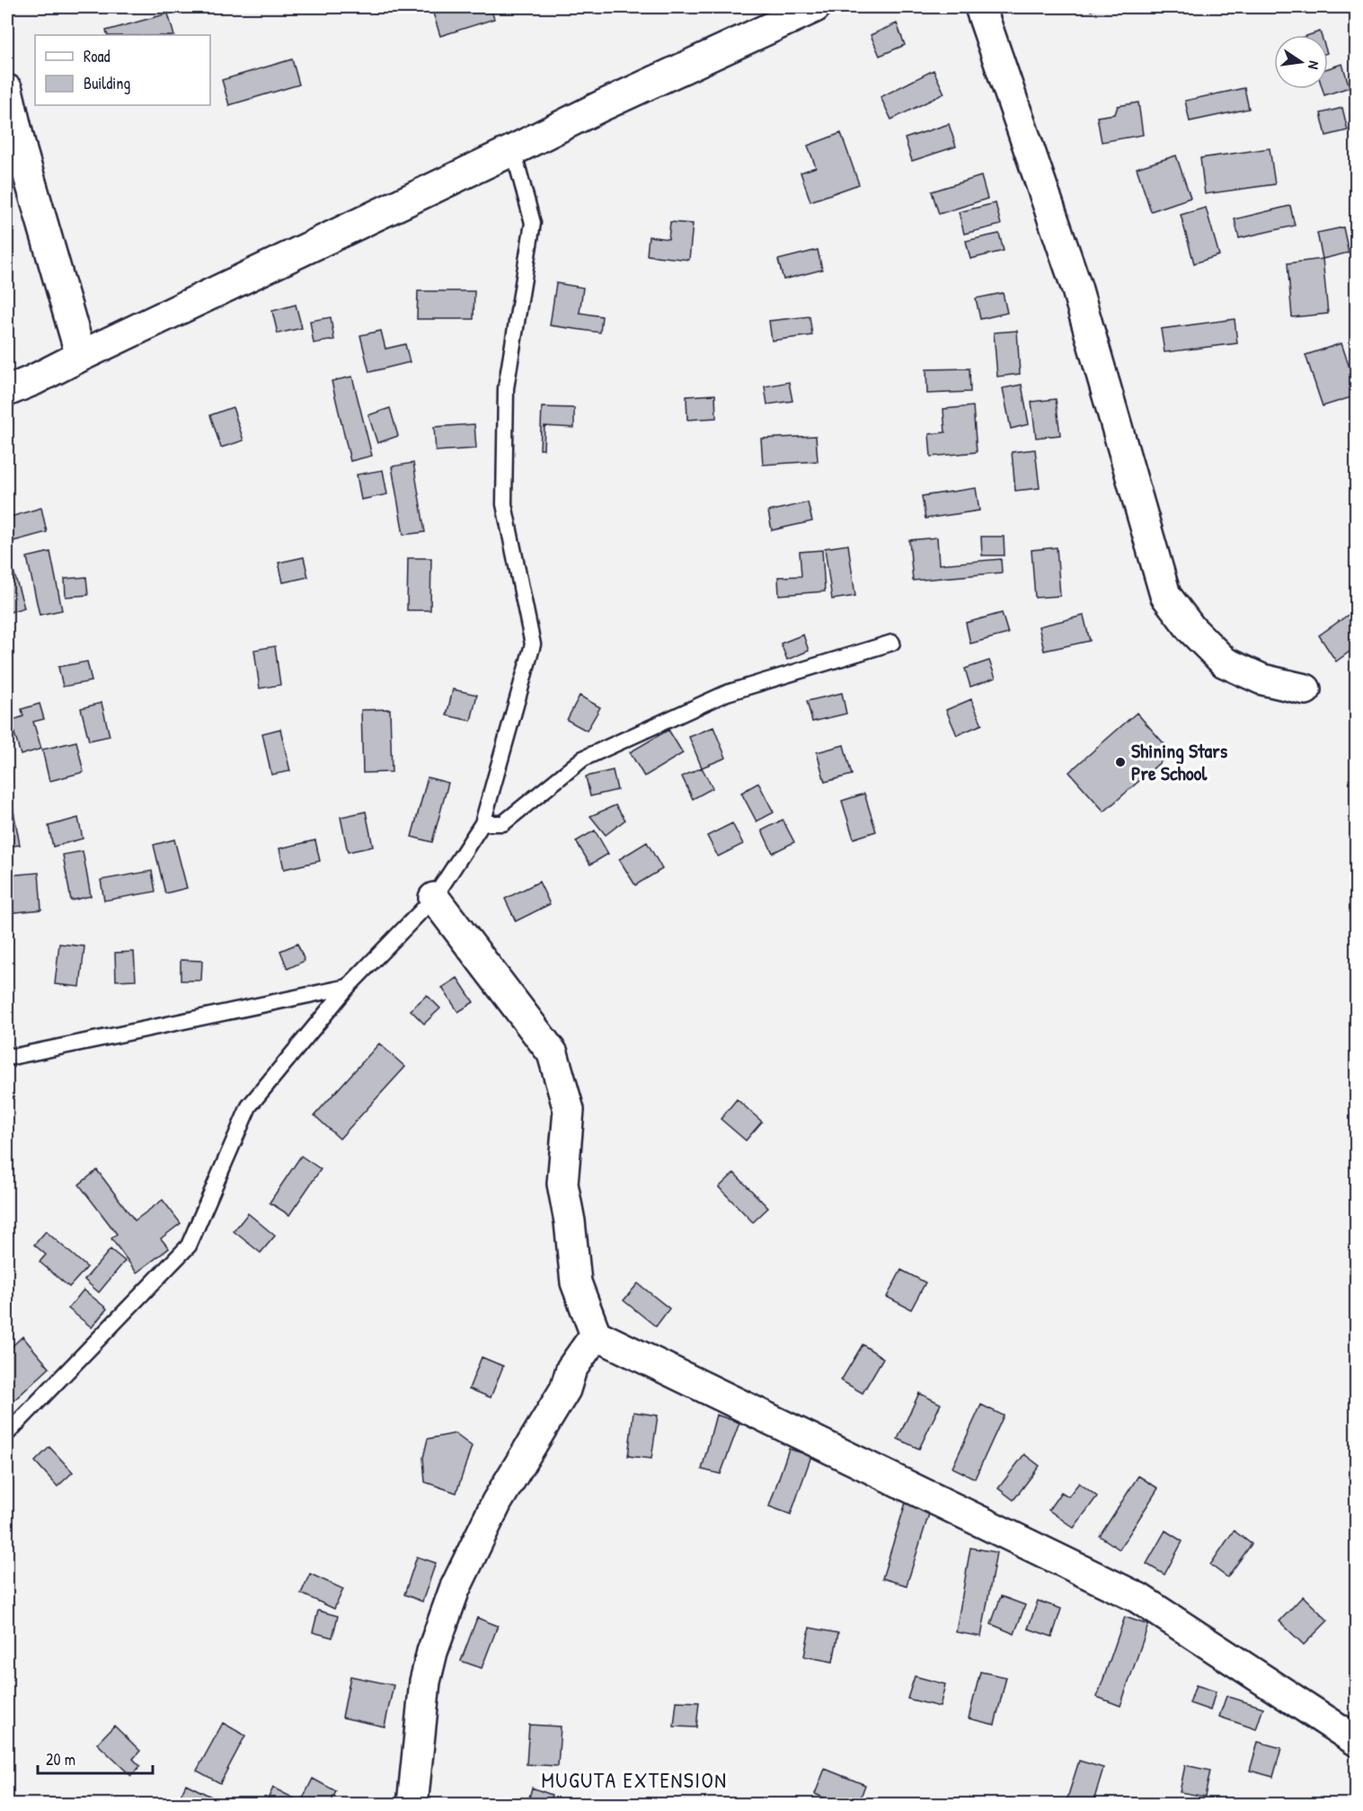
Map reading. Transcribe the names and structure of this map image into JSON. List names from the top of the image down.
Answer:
{
  "districts": ["MUGUTA EXTENSION"],
  "places": ["Shining Stars Pre School"],
  "legend": ["Road", "Building"],
  "scale_bar": "20 m",
  "north": "right"
}
